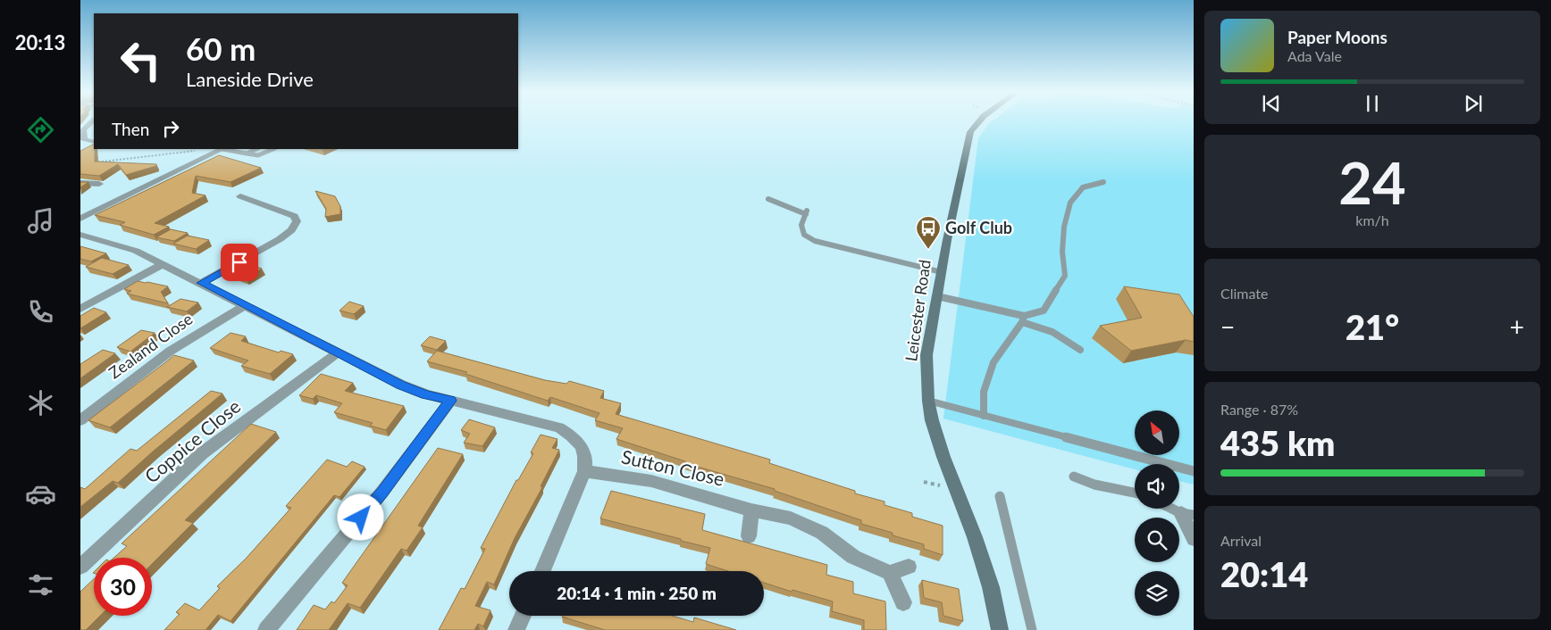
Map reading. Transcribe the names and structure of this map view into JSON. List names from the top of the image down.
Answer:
{
  "streets": {
    "main road": ["Leicester Road"],
    "street": ["Zealand Close", "Coppice Close", "Sutton Close"]
  },
  "places": {
    "bus stop": ["Golf Club"]
  },
  "north": "top left",
  "page": {
    "tabs": "20:13",
    "turn": ["60 m", "Laneside Drive"],
    "song": ["Paper Moons", "Ada Vale"],
    "then": "Then",
    "tile": [
      ["24", "km/h"],
      "Climate",
      ["Range · 87%", "435 km"],
      ["Arrival", "20:14"]
    ],
    "heat": ["−", "21°", "+"],
    "limit": "30",
    "trip": "20:14 · 1 min · 250 m"
  }
}
